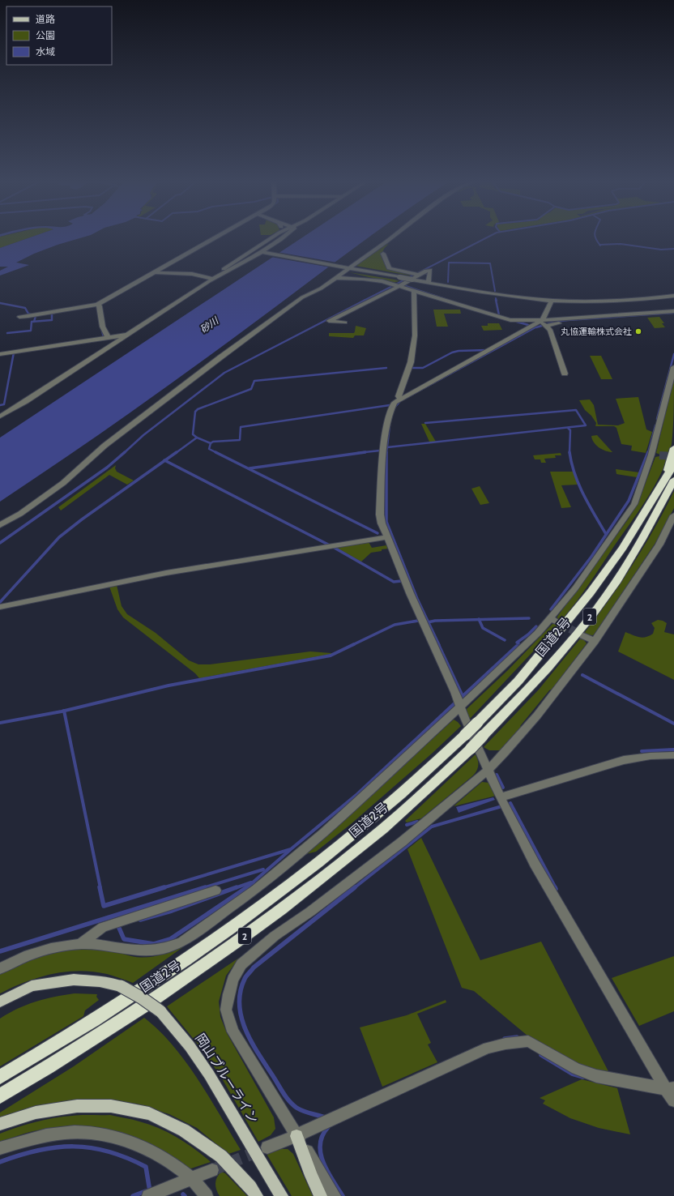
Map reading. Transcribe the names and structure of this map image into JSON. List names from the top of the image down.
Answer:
{
  "streets": {
    "highway": ["2", "国道2号"],
    "main road": ["岡山ブルーライン"]
  },
  "water": ["砂川"],
  "places": ["丸協運輸株式会社"],
  "legend": ["道路", "公園", "水域"]
}
